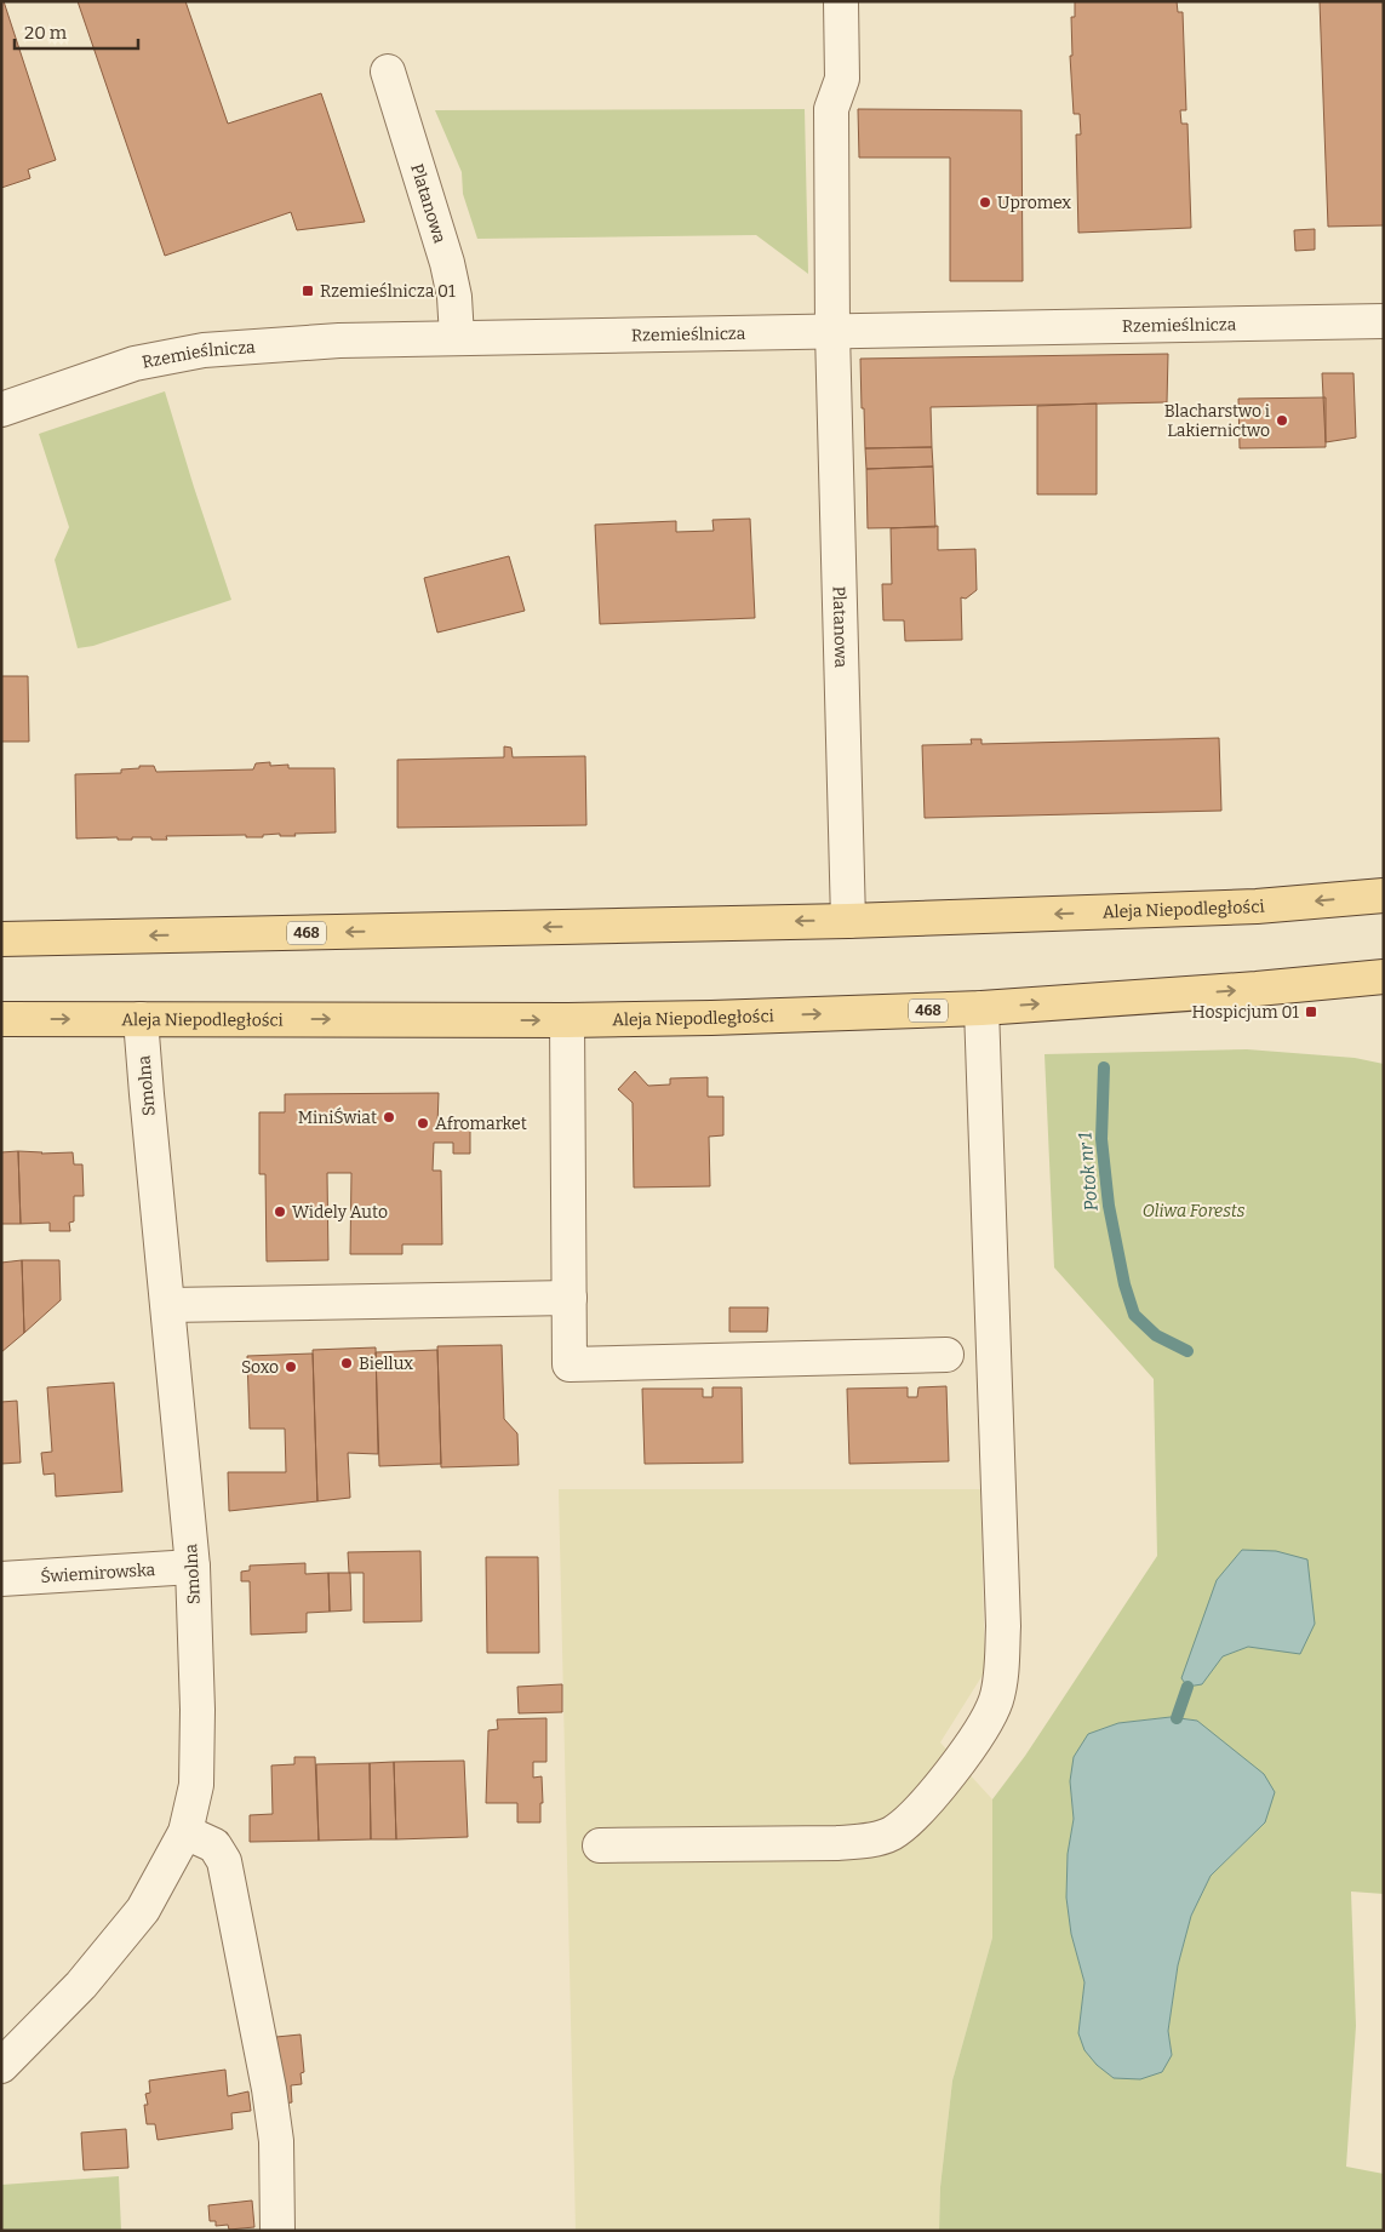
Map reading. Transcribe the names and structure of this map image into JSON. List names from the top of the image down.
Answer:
{
  "streets": {
    "main road": ["Aleja Niepodległości", "468"],
    "street": [
      "Platanowa",
      "Rzemieślnicza",
      "Smolna",
      "Świemirowska"
    ]
  },
  "crossings": [
    ["Platanowa", "Rzemieślnicza"],
    ["Platanowa", "Aleja Niepodległości"],
    ["Aleja Niepodległości", "Smolna"],
    ["Smolna", "Świemirowska"]
  ],
  "water": ["Potok nr 1"],
  "parks": ["Oliwa Forests"],
  "places": {
    "other": [
      "Upromex",
      "Blacharstwo i Lakiernictwo",
      "MiniŚwiat",
      "Afromarket",
      "Widely Auto",
      "Biellux",
      "Soxo"
    ],
    "transit": ["Rzemieślnicza 01", "Hospicjum 01"]
  },
  "scale_bar": "20 m"
}
